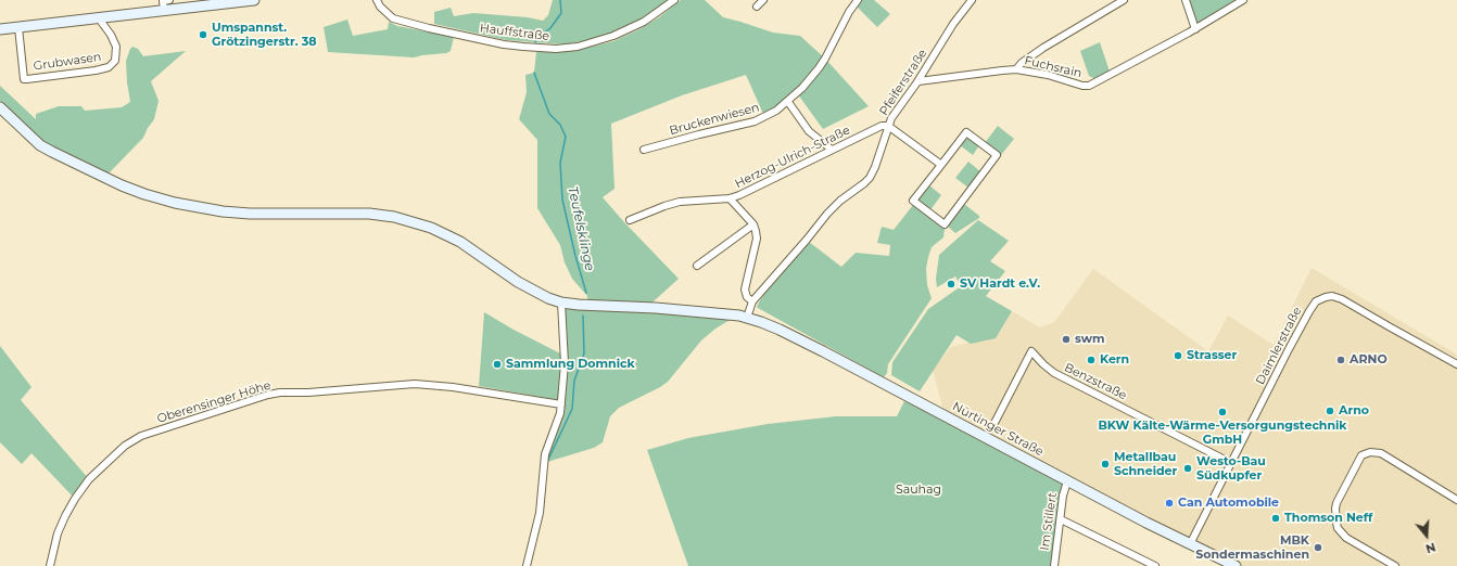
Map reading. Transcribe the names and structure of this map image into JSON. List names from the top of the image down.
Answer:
{
  "streets": {
    "main road": ["Nürtinger Straße"],
    "street": [
      "Hauffstraße",
      "Grubwasen",
      "Fuchsrain",
      "Pfeiferstraße",
      "Bruckenwiesen",
      "Herzog-Ulrich-Straße",
      "Daimlerstraße",
      "Benzstraße",
      "Oberensinger Höhe",
      "Im Stillert"
    ]
  },
  "crossings": [
    ["Fuchsrain", "Pfeiferstraße"],
    ["Pfeiferstraße", "Herzog-Ulrich-Straße"],
    ["Pfeiferstraße", "Nürtinger Straße"],
    ["Daimlerstraße", "Benzstraße"],
    ["Daimlerstraße", "Nürtinger Straße"],
    ["Nürtinger Straße", "Im Stillert"]
  ],
  "water": ["Teufelsklinge"],
  "parks": ["Sauhag"],
  "places": [
    "Umspannst. Grötzingerstr. 38",
    "SV Hardt e.V.",
    "swm",
    "Strasser",
    "Kern",
    "ARNO",
    "Sammlung Domnick",
    "Arno",
    "BKW Kälte-Wärme-Versorgungstechnik GmbH",
    "Metallbau Schneider",
    "Westo-Bau Südkupfer",
    "Can Automobile",
    "Thomson Neff",
    "MBK Sondermaschinen"
  ],
  "north": "bottom"
}
